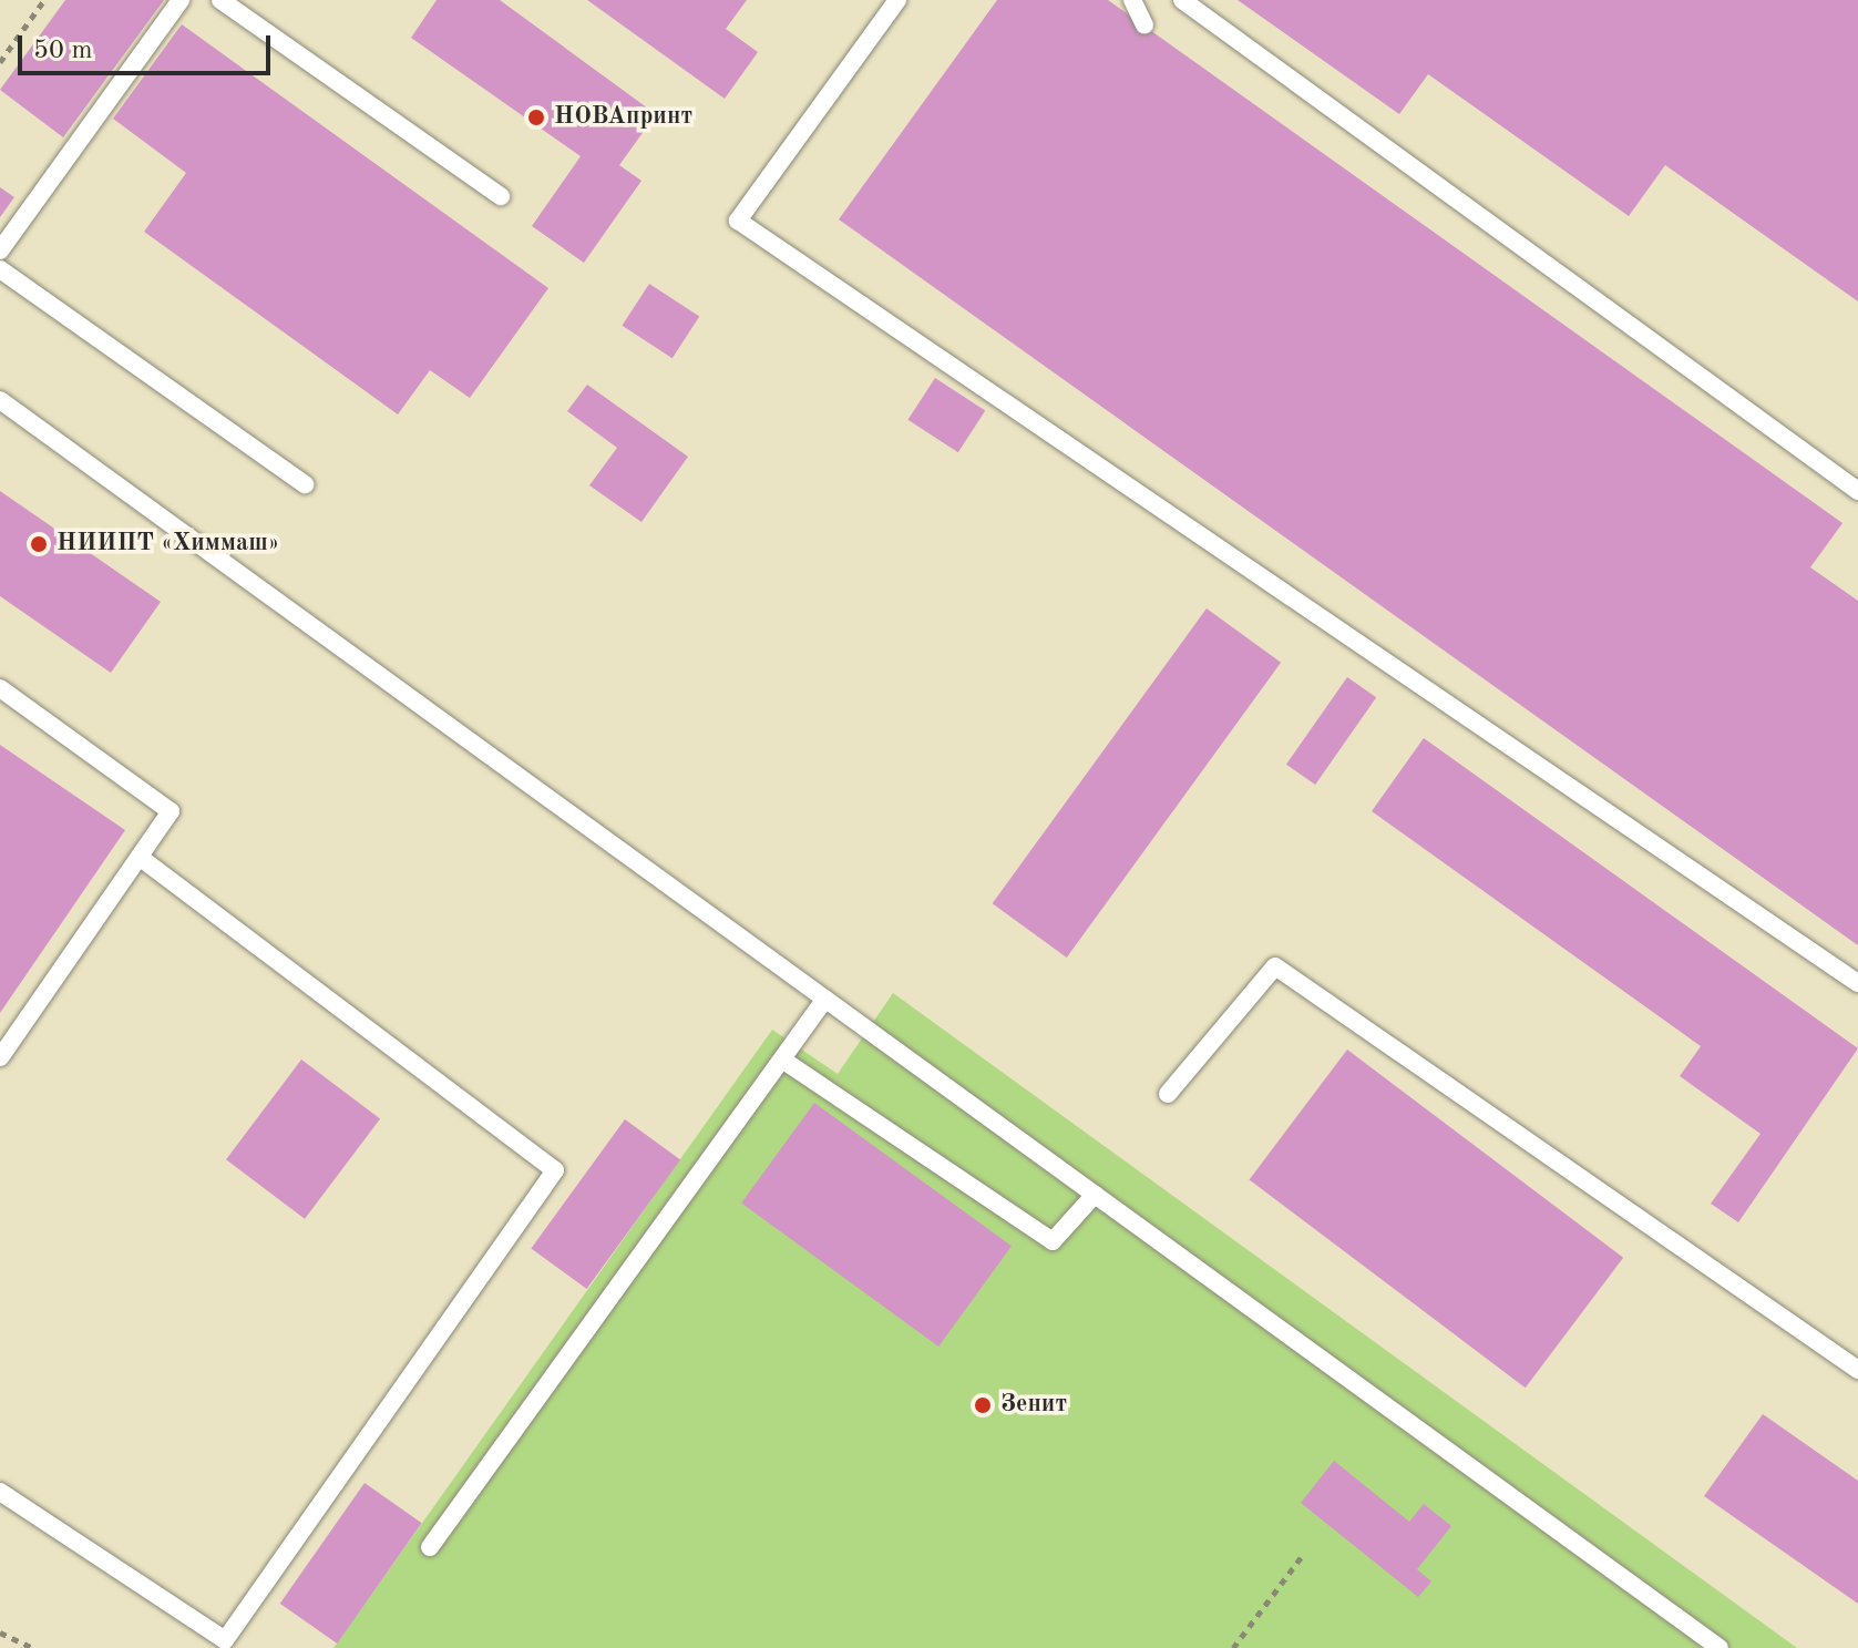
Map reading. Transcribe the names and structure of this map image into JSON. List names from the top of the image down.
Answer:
{
  "places": ["НОВАпринт", "НИИПТ «Химмаш»", "Зенит"],
  "scale_bar": "50 m"
}
